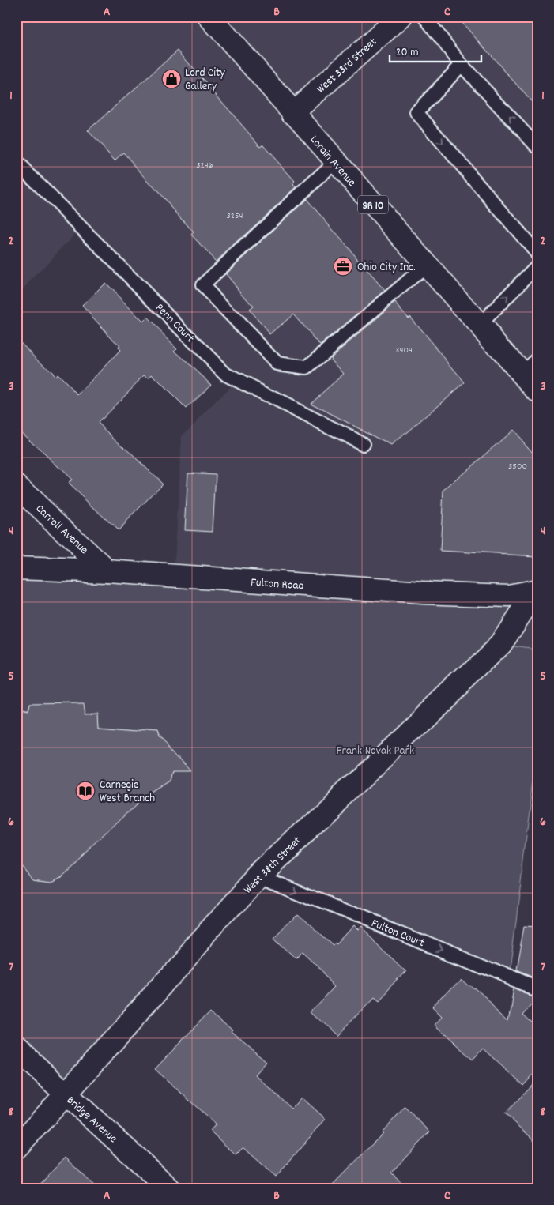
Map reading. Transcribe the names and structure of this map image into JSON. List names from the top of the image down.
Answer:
{
  "streets": {
    "street": [
      "West 33rd Street",
      "Lorain Avenue",
      "SR 10",
      "Carroll Avenue",
      "Fulton Road",
      "West 38th Street",
      "Bridge Avenue"
    ],
    "lane": ["Penn Court", "Fulton Court"]
  },
  "crossings": [
    ["West 33rd Street", "Lorain Avenue"],
    ["Carroll Avenue", "Fulton Road"],
    ["Fulton Road", "West 38th Street"],
    ["West 38th Street", "Fulton Court"],
    ["West 38th Street", "Bridge Avenue"]
  ],
  "one_way": ["Fulton Court"],
  "parks": ["Frank Novak Park"],
  "places": {
    "shop": ["Lord City Gallery"],
    "office": ["Ohio City Inc."],
    "library": ["Carnegie West Branch"]
  },
  "house_numbers": [
    "3246",
    "3254",
    "3404",
    "3500"
  ],
  "scale_bar": "20 m",
  "grid": {
    "columns": ["A", "B", "C"],
    "rows": [
      "1",
      "2",
      "3",
      "4",
      "5",
      "6",
      "7",
      "8"
    ]
  }
}
